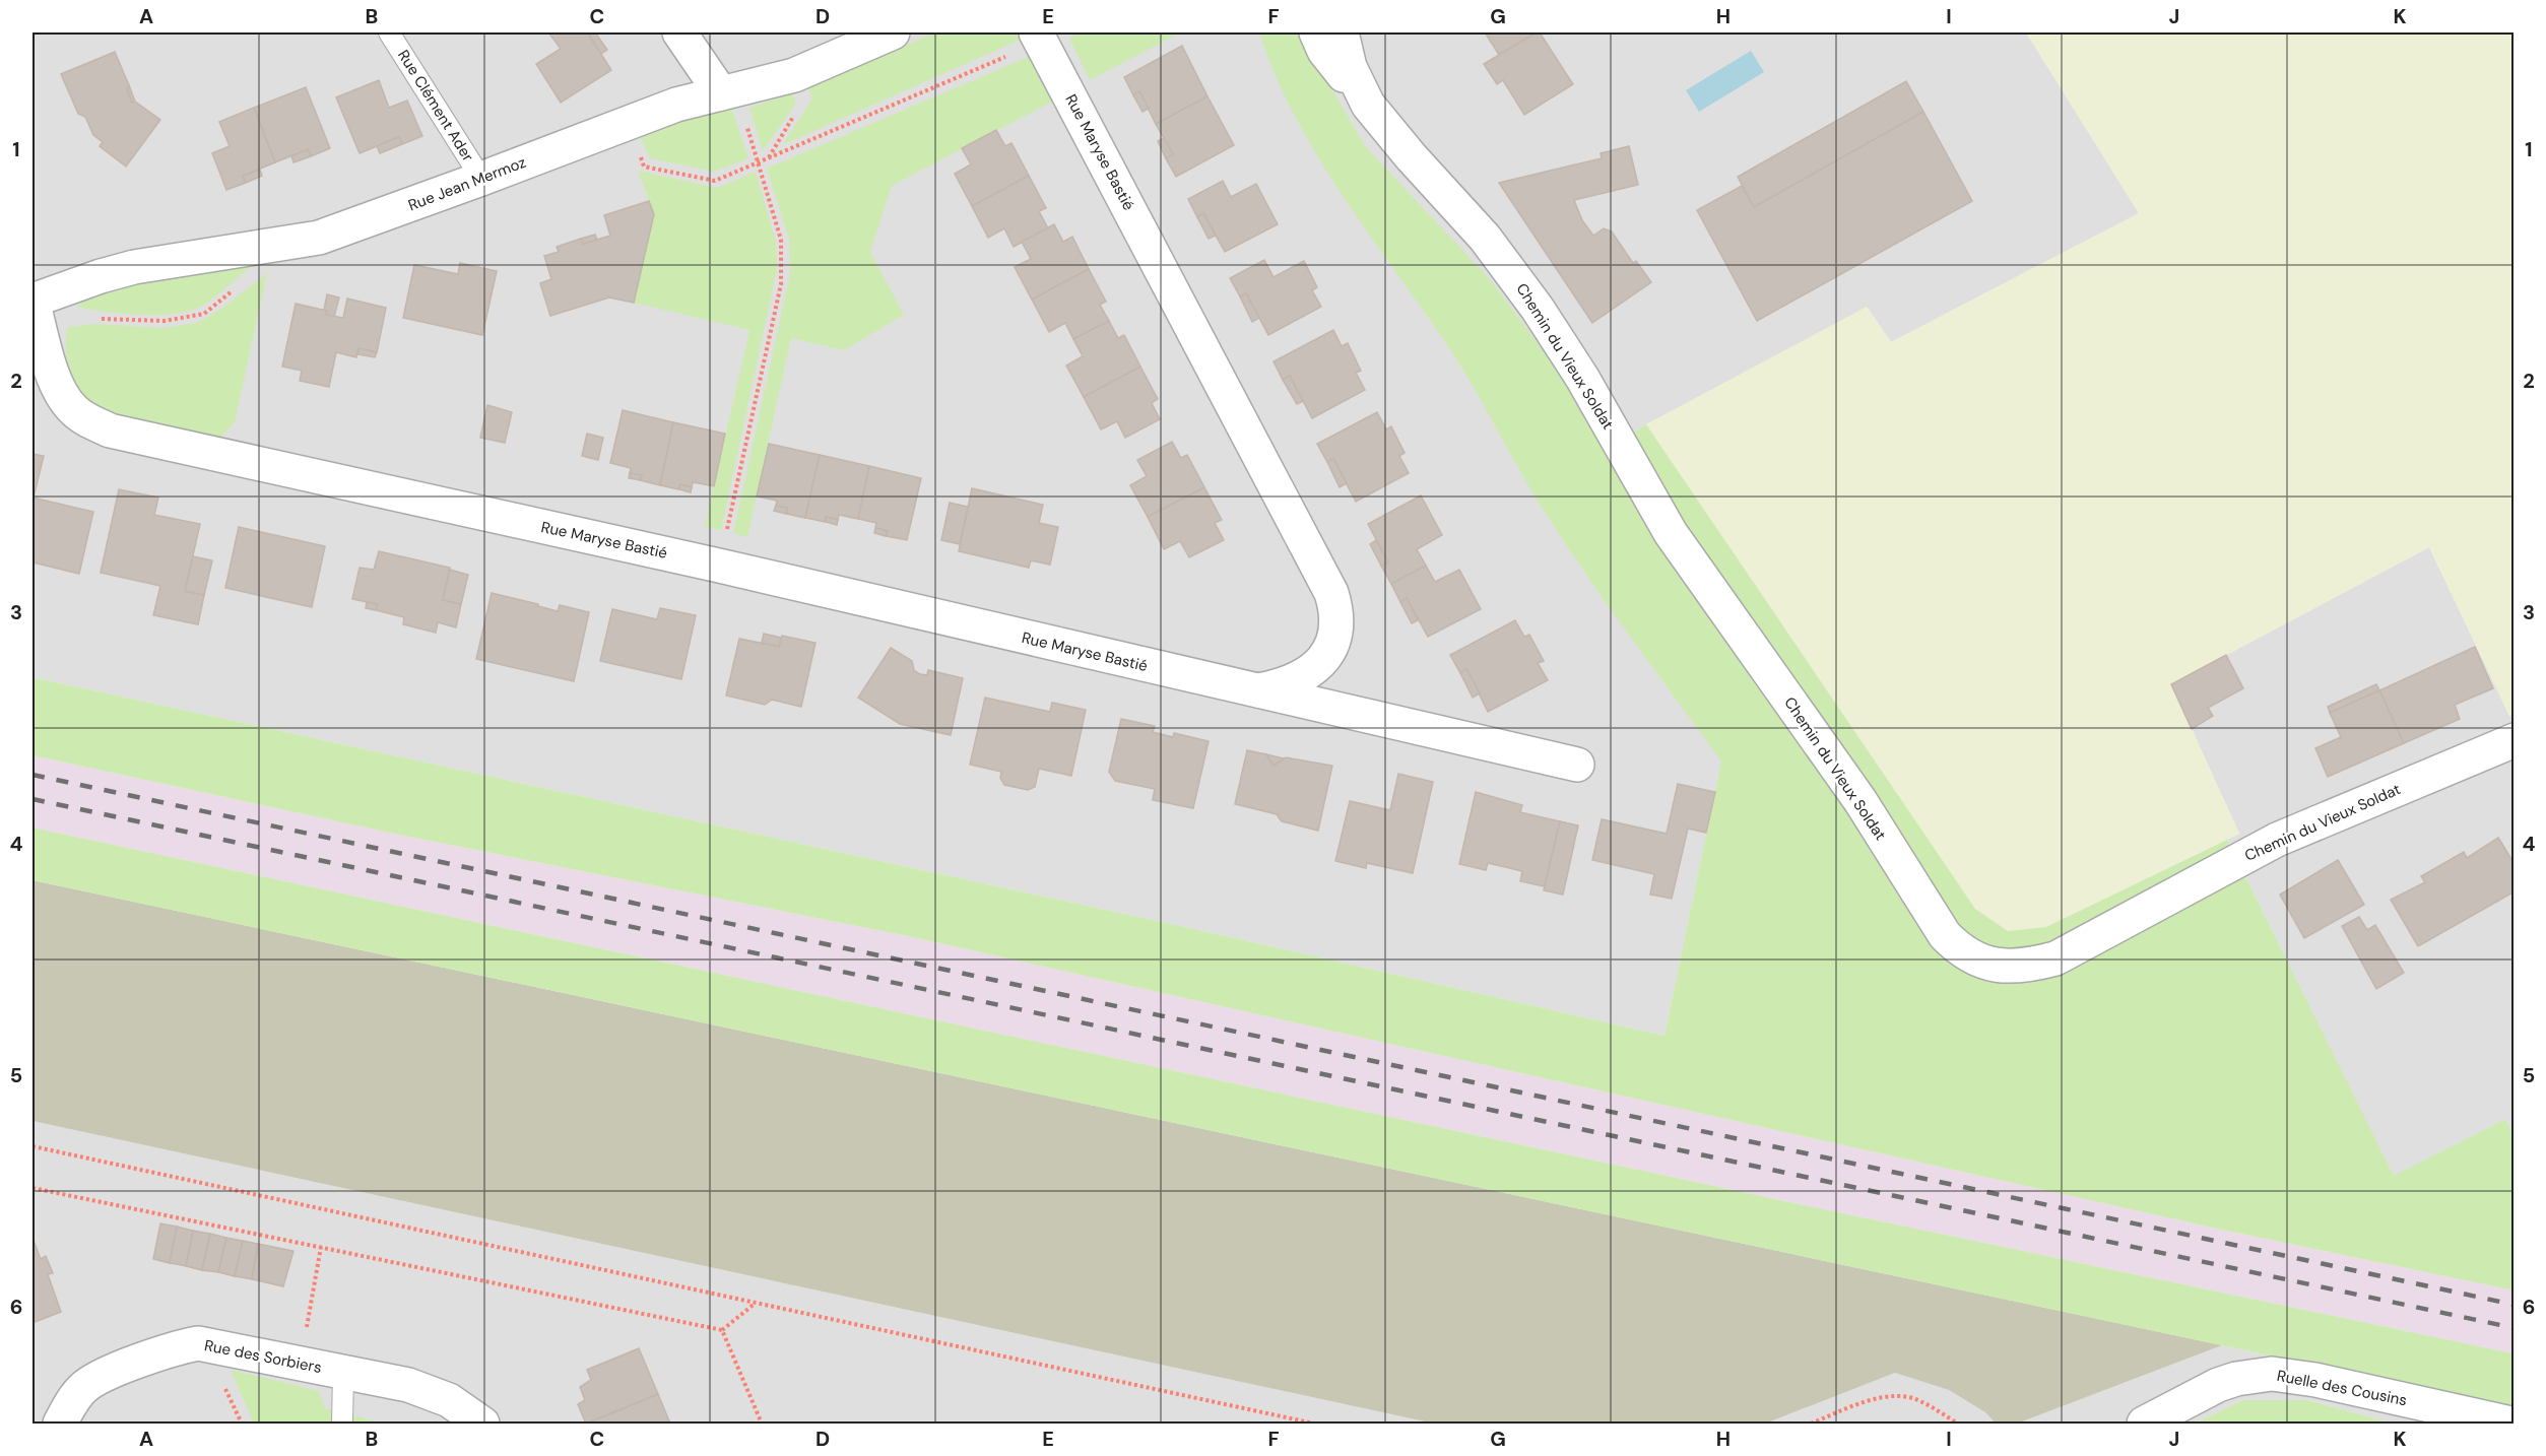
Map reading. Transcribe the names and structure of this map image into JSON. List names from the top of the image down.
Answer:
{
  "streets": {
    "street": [
      "Rue Maryse Bastié",
      "Rue Jean Mermoz",
      "Chemin du Vieux Soldat",
      "Rue des Sorbiers",
      "Ruelle des Cousins"
    ],
    "lane": ["Rue Clément Ader"]
  },
  "crossings": [
    ["Rue Clément Ader", "Rue Jean Mermoz"],
    ["Rue Maryse Bastié", "Rue Jean Mermoz"]
  ],
  "grid": {
    "columns": [
      "A",
      "B",
      "C",
      "D",
      "E",
      "F",
      "G",
      "H",
      "I",
      "J",
      "K"
    ],
    "rows": [
      "1",
      "2",
      "3",
      "4",
      "5",
      "6"
    ]
  }
}
